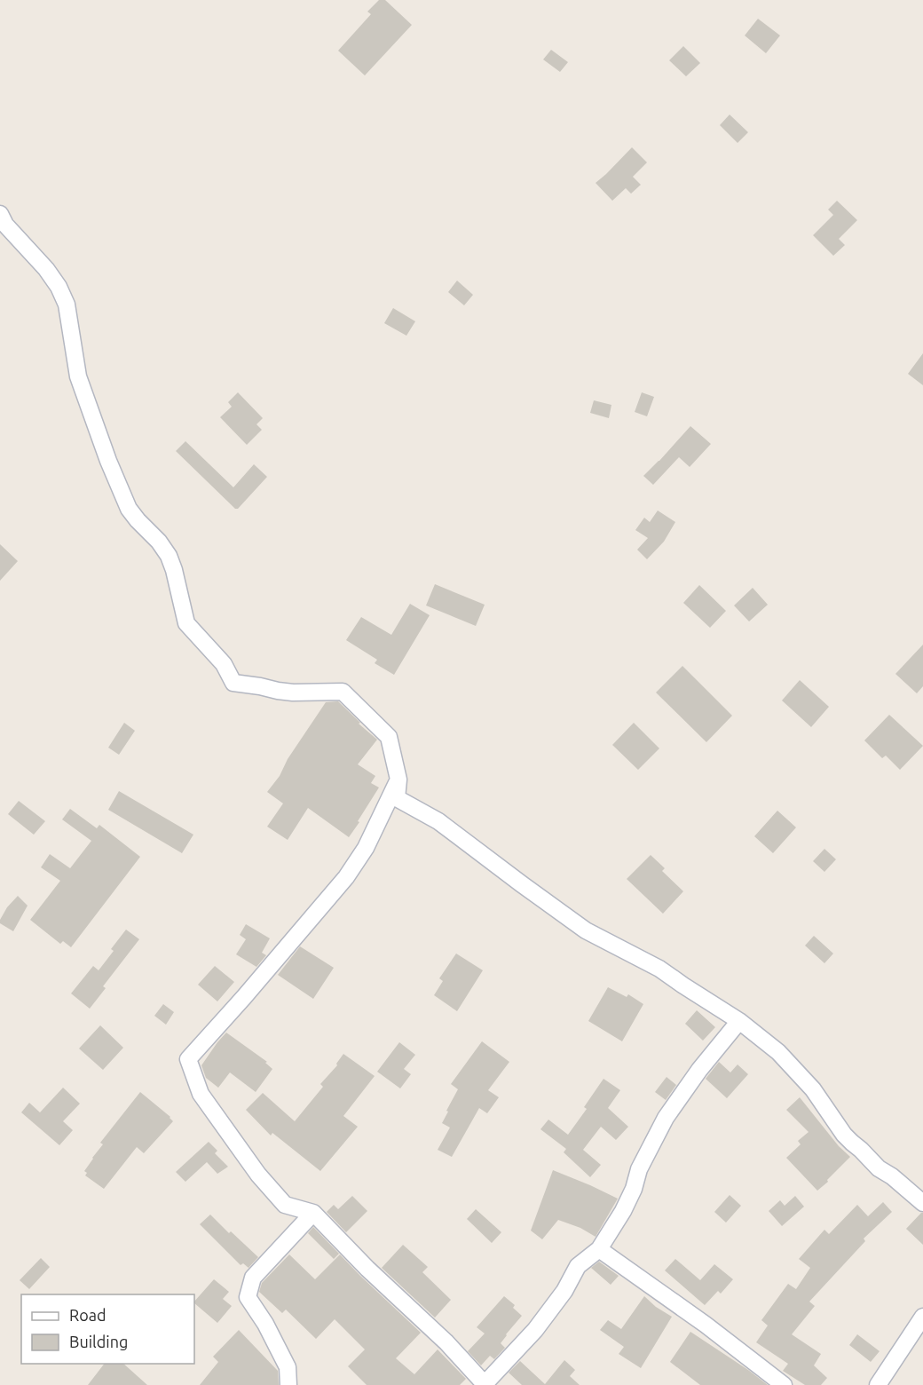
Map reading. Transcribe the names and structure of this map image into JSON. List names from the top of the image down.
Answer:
{
  "legend": ["Road", "Building"]
}
